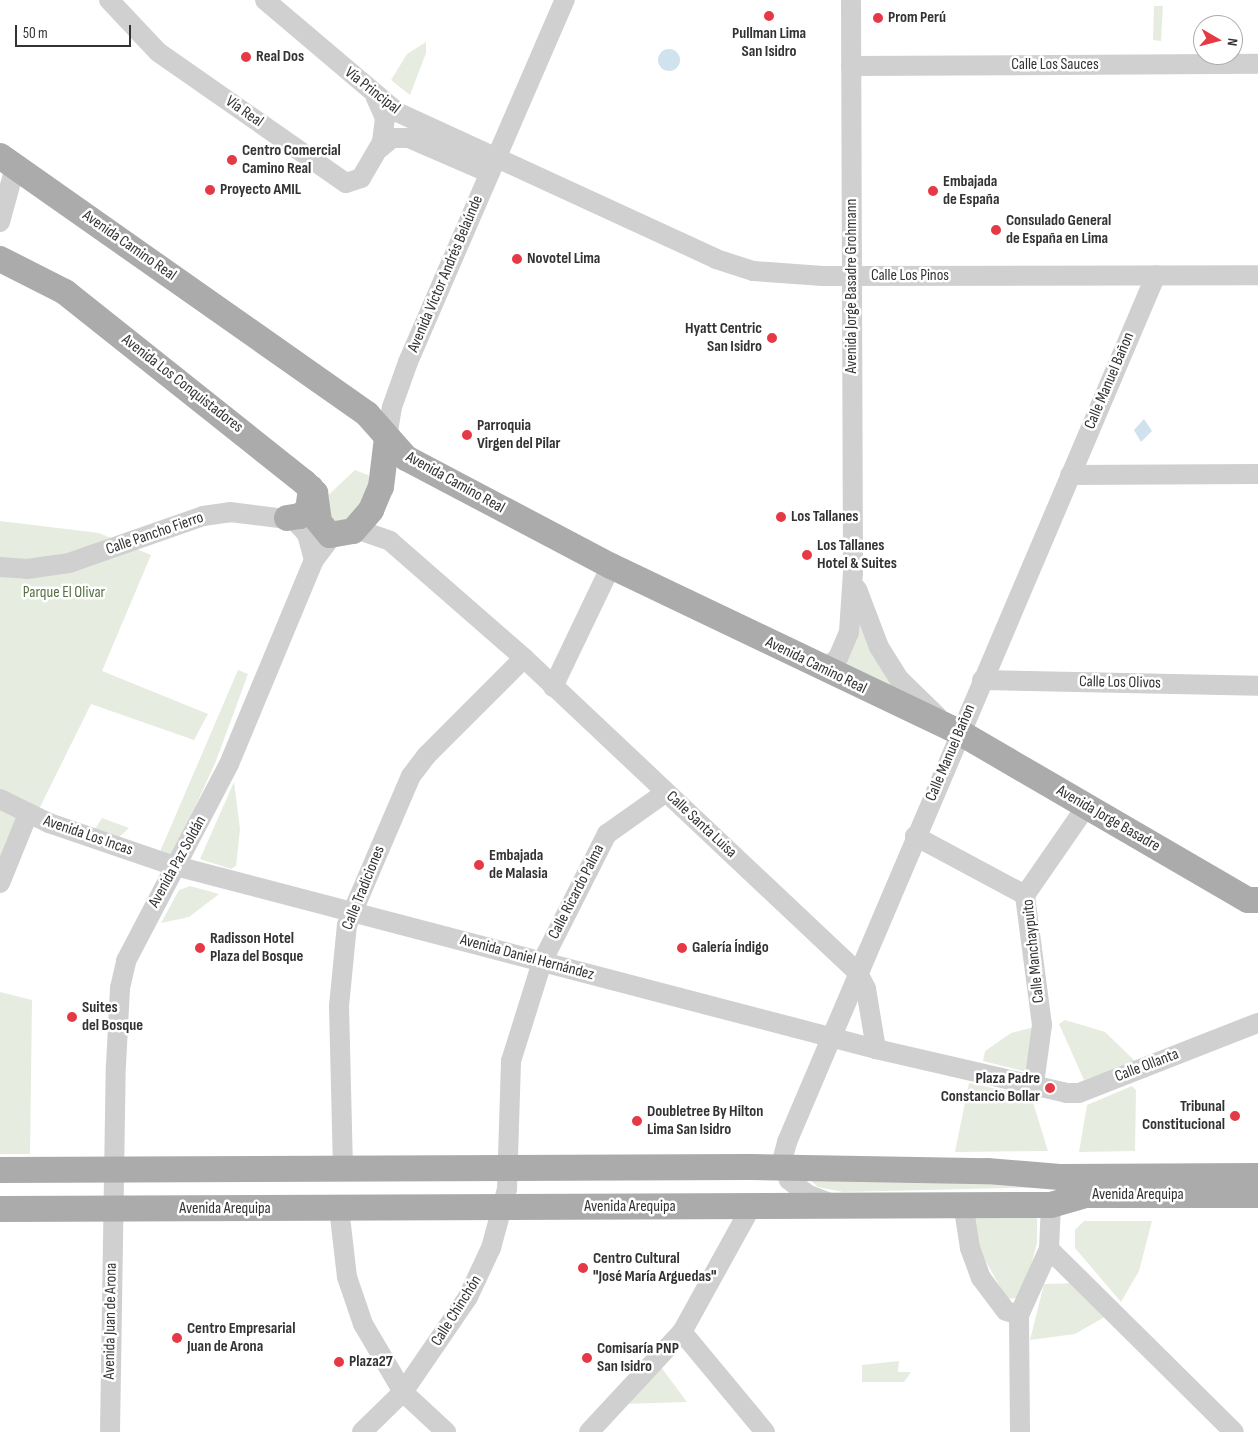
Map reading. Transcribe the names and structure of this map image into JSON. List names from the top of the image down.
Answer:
{
  "streets": {
    "main road": [
      "Avenida Camino Real",
      "Avenida Víctor Andrés Belaúnde",
      "Avenida Los Conquistadores",
      "Avenida Jorge Basadre",
      "Avenida Arequipa"
    ],
    "street": [
      "Calle Los Sauces",
      "Vía Principal",
      "Vía Real",
      "Calle Los Pinos",
      "Avenida Jorge Basadre Grohmann",
      "Calle Manuel Bañon",
      "Calle Pancho Fierro",
      "Calle Los Olivos",
      "Calle Santa Luisa",
      "Avenida Los Incas",
      "Avenida Paz Soldán",
      "Calle Tradiciones",
      "Calle Ricardo Palma",
      "Calle Manchaypuito",
      "Avenida Daniel Hernández",
      "Calle Ollanta",
      "Calle Chinchón",
      "Avenida Juan de Arona"
    ]
  },
  "crossings": [
    ["Calle Los Sauces", "Avenida Jorge Basadre Grohmann"],
    ["Vía Principal", "Vía Real"],
    ["Vía Principal", "Avenida Víctor Andrés Belaúnde"],
    ["Vía Principal", "Calle Los Pinos"],
    ["Avenida Camino Real", "Avenida Víctor Andrés Belaúnde"],
    ["Avenida Camino Real", "Avenida Jorge Basadre Grohmann"],
    ["Avenida Camino Real", "Calle Manuel Bañon"],
    ["Avenida Camino Real", "Avenida Jorge Basadre"],
    ["Avenida Víctor Andrés Belaúnde", "Calle Los Pinos"],
    ["Avenida Víctor Andrés Belaúnde", "Calle Santa Luisa"],
    ["Avenida Víctor Andrés Belaúnde", "Avenida Paz Soldán"],
    ["Calle Los Pinos", "Avenida Jorge Basadre Grohmann"],
    ["Calle Los Pinos", "Calle Manuel Bañon"],
    ["Avenida Jorge Basadre Grohmann", "Calle Manuel Bañon"],
    ["Avenida Jorge Basadre Grohmann", "Avenida Jorge Basadre"],
    ["Calle Manuel Bañon", "Calle Los Olivos"],
    ["Calle Manuel Bañon", "Avenida Jorge Basadre"],
    ["Calle Manuel Bañon", "Calle Santa Luisa"],
    ["Calle Manuel Bañon", "Avenida Daniel Hernández"],
    ["Calle Manuel Bañon", "Avenida Arequipa"],
    ["Avenida Jorge Basadre", "Calle Manchaypuito"],
    ["Calle Santa Luisa", "Avenida Paz Soldán"],
    ["Calle Santa Luisa", "Calle Tradiciones"],
    ["Calle Santa Luisa", "Calle Ricardo Palma"],
    ["Calle Santa Luisa", "Avenida Daniel Hernández"],
    ["Avenida Los Incas", "Avenida Paz Soldán"],
    ["Avenida Los Incas", "Avenida Daniel Hernández"],
    ["Avenida Paz Soldán", "Avenida Daniel Hernández"],
    ["Avenida Paz Soldán", "Avenida Arequipa"],
    ["Avenida Paz Soldán", "Avenida Juan de Arona"],
    ["Calle Tradiciones", "Avenida Daniel Hernández"],
    ["Calle Tradiciones", "Avenida Arequipa"],
    ["Calle Ricardo Palma", "Avenida Daniel Hernández"],
    ["Calle Ricardo Palma", "Avenida Arequipa"],
    ["Calle Ricardo Palma", "Calle Chinchón"],
    ["Calle Manchaypuito", "Calle Ollanta"],
    ["Avenida Arequipa", "Calle Chinchón"],
    ["Avenida Arequipa", "Avenida Juan de Arona"]
  ],
  "parks": ["Parque El Olivar"],
  "places": [
    "Pullman Lima San Isidro",
    "Prom Perú",
    "Real Dos",
    "Centro Comercial Camino Real",
    "Proyecto AMIL",
    "Embajada de España",
    "Consulado General de España en Lima",
    "Novotel Lima",
    "Hyatt Centric San Isidro",
    "Parroquia Virgen del Pilar",
    "Los Tallanes",
    "Los Tallanes Hotel & Suites",
    "Embajada de Malasia",
    "Radisson Hotel Plaza del Bosque",
    "Galería Índigo",
    "Suites del Bosque",
    "Plaza Padre Constancio Bollar",
    "Tribunal Constitucional",
    "Doubletree By Hilton Lima San Isidro",
    "Centro Cultural \"José María Arguedas\"",
    "Centro Empresarial Juan de Arona",
    "Comisaría PNP San Isidro",
    "Plaza27"
  ],
  "scale_bar": "50 m",
  "north": "right"
}
